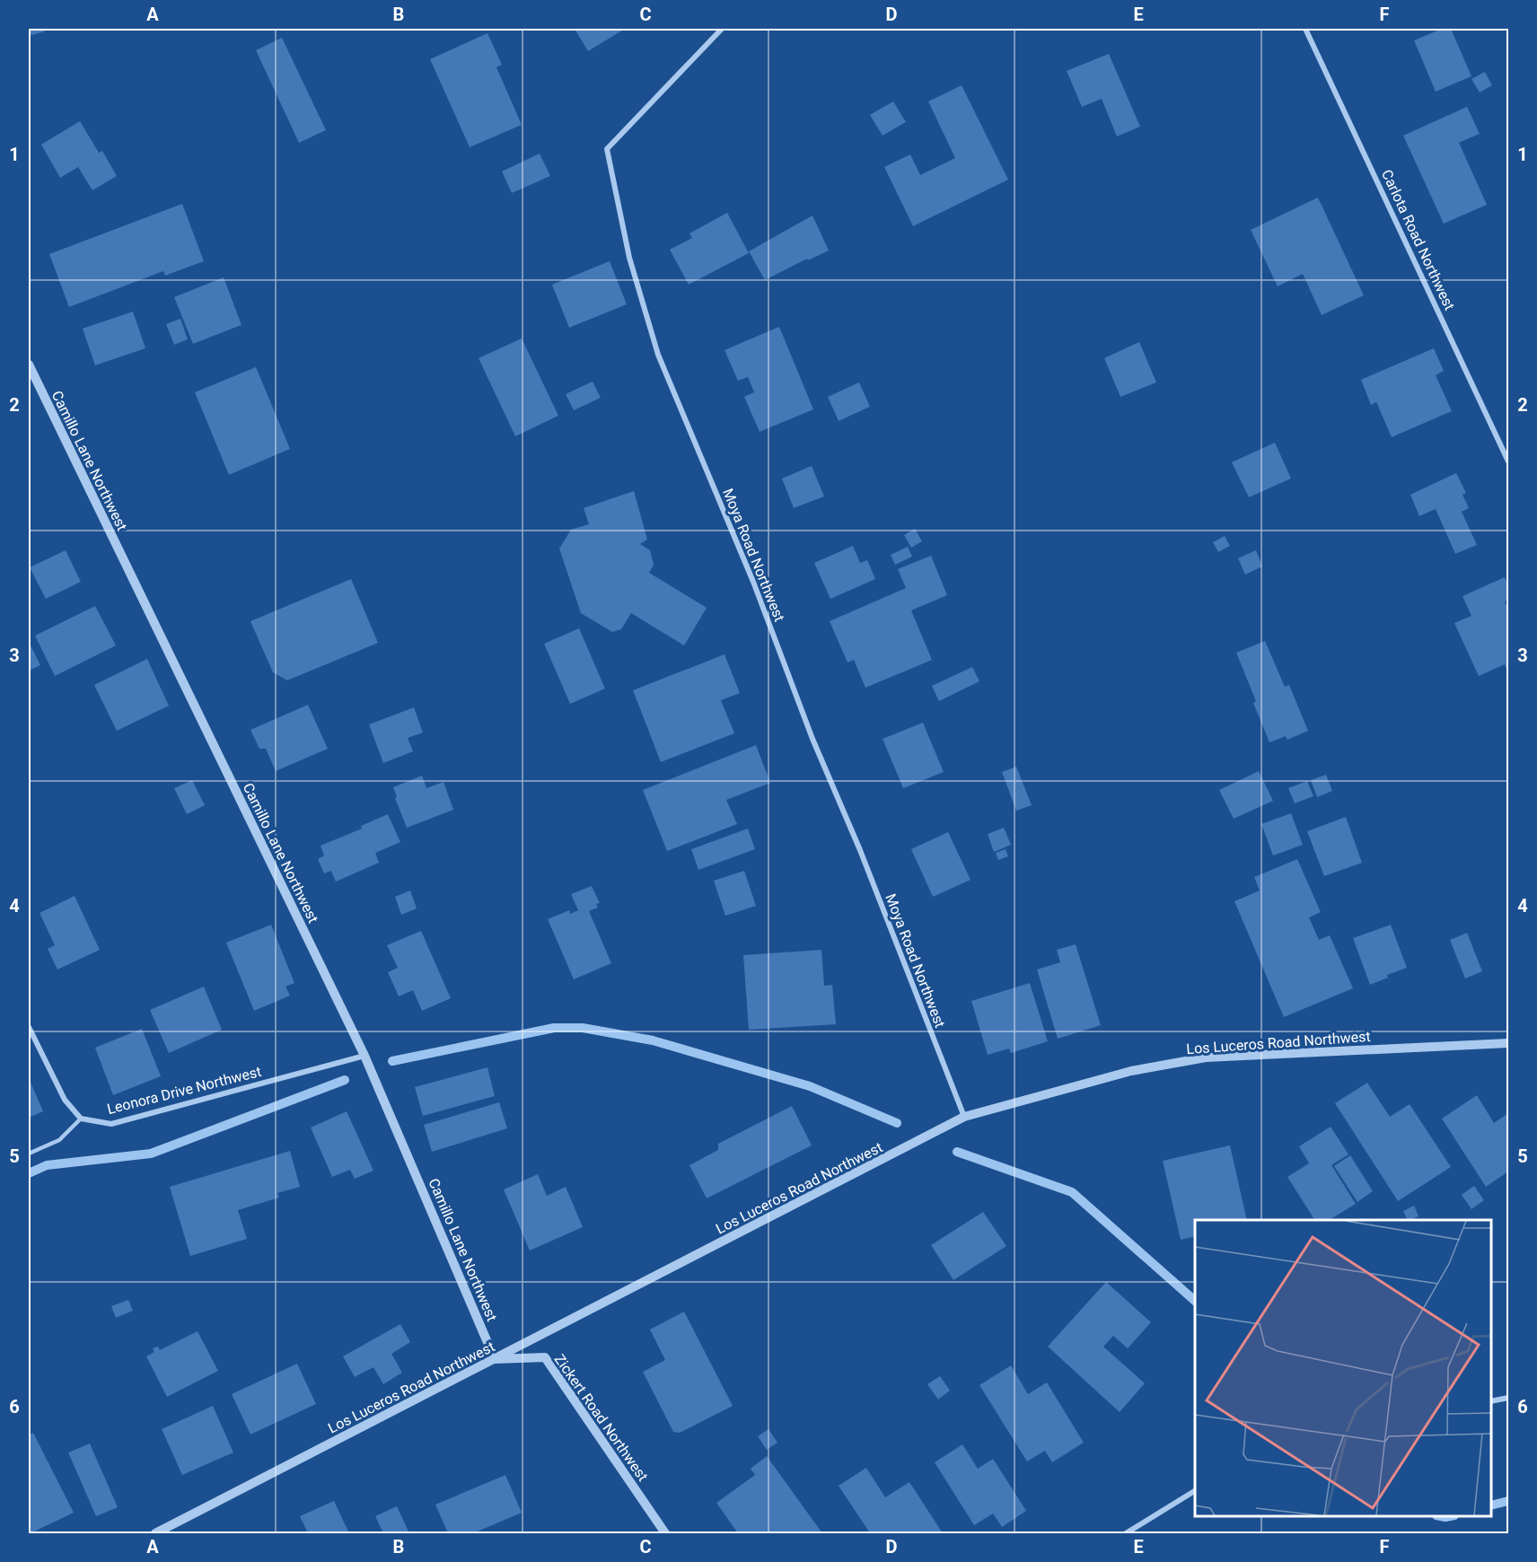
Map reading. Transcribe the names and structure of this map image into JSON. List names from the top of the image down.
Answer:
{
  "streets": {
    "street": [
      "Carlota Road Northwest",
      "Camillo Lane Northwest",
      "Moya Road Northwest",
      "Los Luceros Road Northwest",
      "Leonora Drive Northwest",
      "Zickert Road Northwest"
    ]
  },
  "crossings": [
    ["Camillo Lane Northwest", "Los Luceros Road Northwest"],
    ["Camillo Lane Northwest", "Leonora Drive Northwest"],
    ["Camillo Lane Northwest", "Zickert Road Northwest"],
    ["Moya Road Northwest", "Los Luceros Road Northwest"],
    ["Los Luceros Road Northwest", "Zickert Road Northwest"]
  ],
  "grid": {
    "columns": [
      "A",
      "B",
      "C",
      "D",
      "E",
      "F"
    ],
    "rows": [
      "1",
      "2",
      "3",
      "4",
      "5",
      "6"
    ]
  }
}
